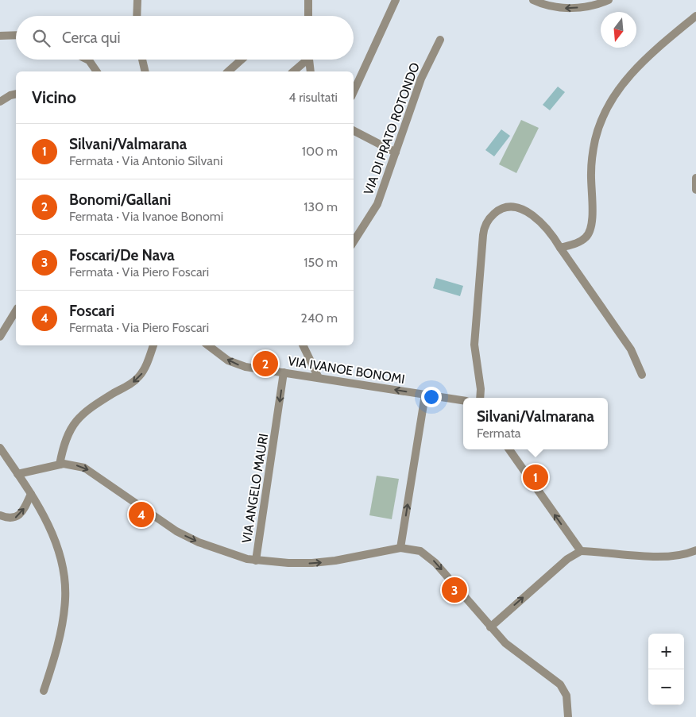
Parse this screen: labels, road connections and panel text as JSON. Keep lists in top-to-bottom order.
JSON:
{
  "streets": {
    "street": ["VIA DI PRATO ROTONDO", "VIA IVANOE BONOMI", "VIA ANGELO MAURI"]
  },
  "crossings": [
    ["VIA IVANOE BONOMI", "VIA ANGELO MAURI"]
  ],
  "one_way": ["VIA IVANOE BONOMI", "VIA ANGELO MAURI"],
  "north": "bottom",
  "page": {
    "search": "Cerca qui",
    "heading": ["Vicino", "4 risultati"],
    "list": [
      {
        "mark": "1",
        "name": "Silvani/Valmarana",
        "note": "Fermata · Via Antonio Silvani",
        "value": "100 m"
      },
      {
        "mark": "2",
        "name": "Bonomi/Gallani",
        "note": "Fermata · Via Ivanoe Bonomi",
        "value": "130 m"
      },
      {
        "mark": "3",
        "name": "Foscari/De Nava",
        "note": "Fermata · Via Piero Foscari",
        "value": "150 m"
      },
      {
        "mark": "4",
        "name": "Foscari",
        "note": "Fermata · Via Piero Foscari",
        "value": "240 m"
      }
    ],
    "pins": [
      "2",
      "1",
      "4",
      "3"
    ],
    "popup": ["Silvani/Valmarana", "Fermata"],
    "map_buttons": ["+", "−"]
  }
}
